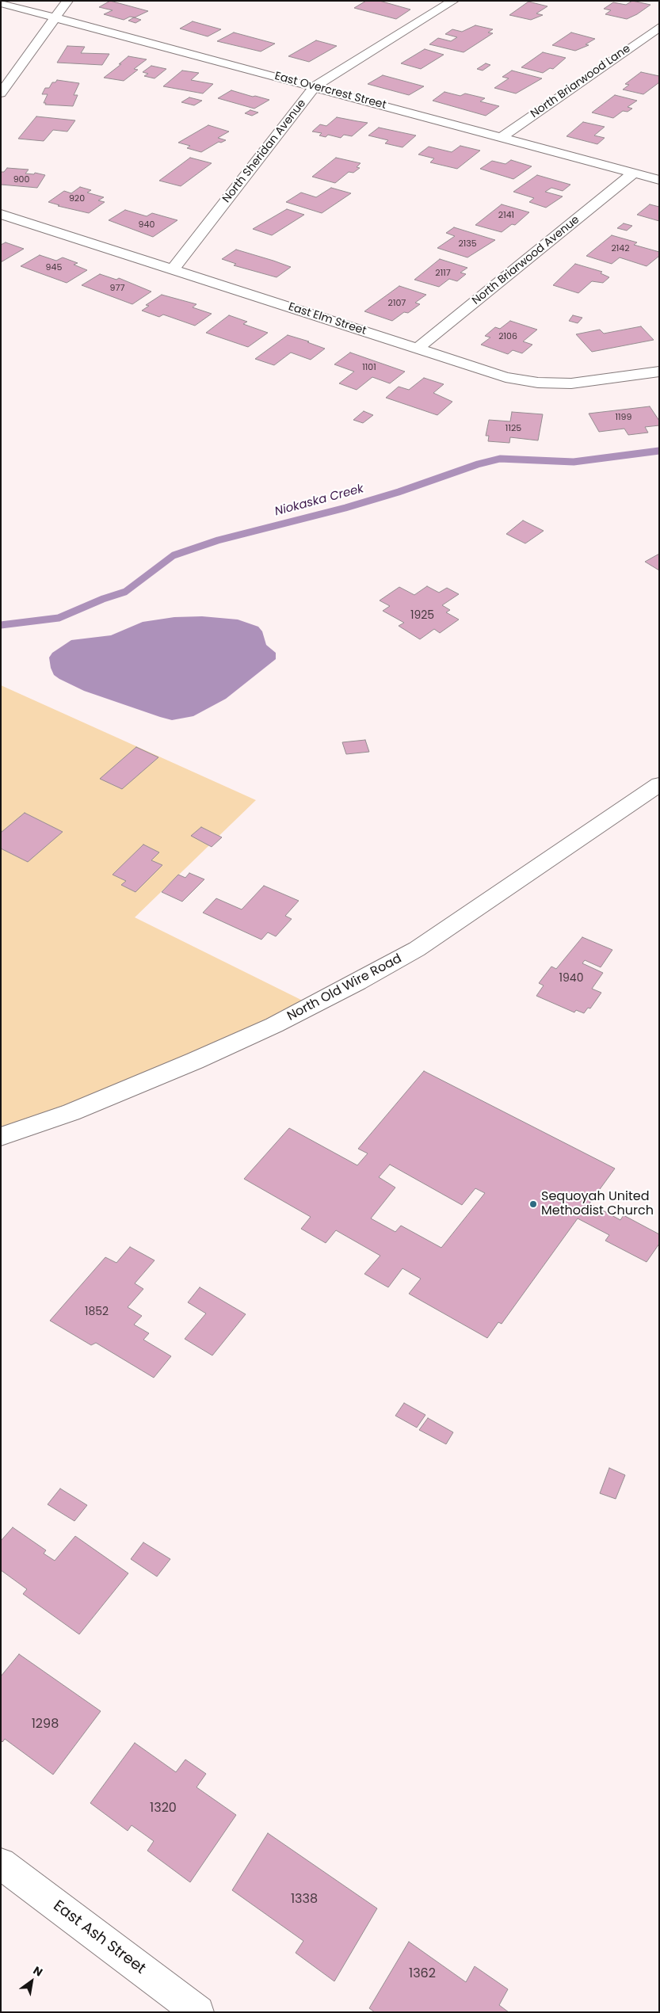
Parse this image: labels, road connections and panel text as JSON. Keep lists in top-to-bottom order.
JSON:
{
  "streets": {
    "street": [
      "North Briarwood Lane",
      "East Overcrest Street",
      "North Sheridan Avenue",
      "North Briarwood Avenue",
      "East Elm Street",
      "North Old Wire Road",
      "East Ash Street"
    ]
  },
  "crossings": [
    ["North Briarwood Lane", "East Overcrest Street"],
    ["East Overcrest Street", "North Sheridan Avenue"],
    ["East Overcrest Street", "North Briarwood Avenue"],
    ["North Sheridan Avenue", "East Elm Street"],
    ["North Briarwood Avenue", "East Elm Street"]
  ],
  "water": ["Niokaska Creek"],
  "places": ["Sequoyah United Methodist Church"],
  "house_numbers": [
    "900",
    "920",
    "2141",
    "940",
    "2135",
    "2142",
    "945",
    "2117",
    "977",
    "2107",
    "2106",
    "1101",
    "1199",
    "1125",
    "1925",
    "1940",
    "1852",
    "1298",
    "1320",
    "1338",
    "1362"
  ],
  "north": "top right"
}
